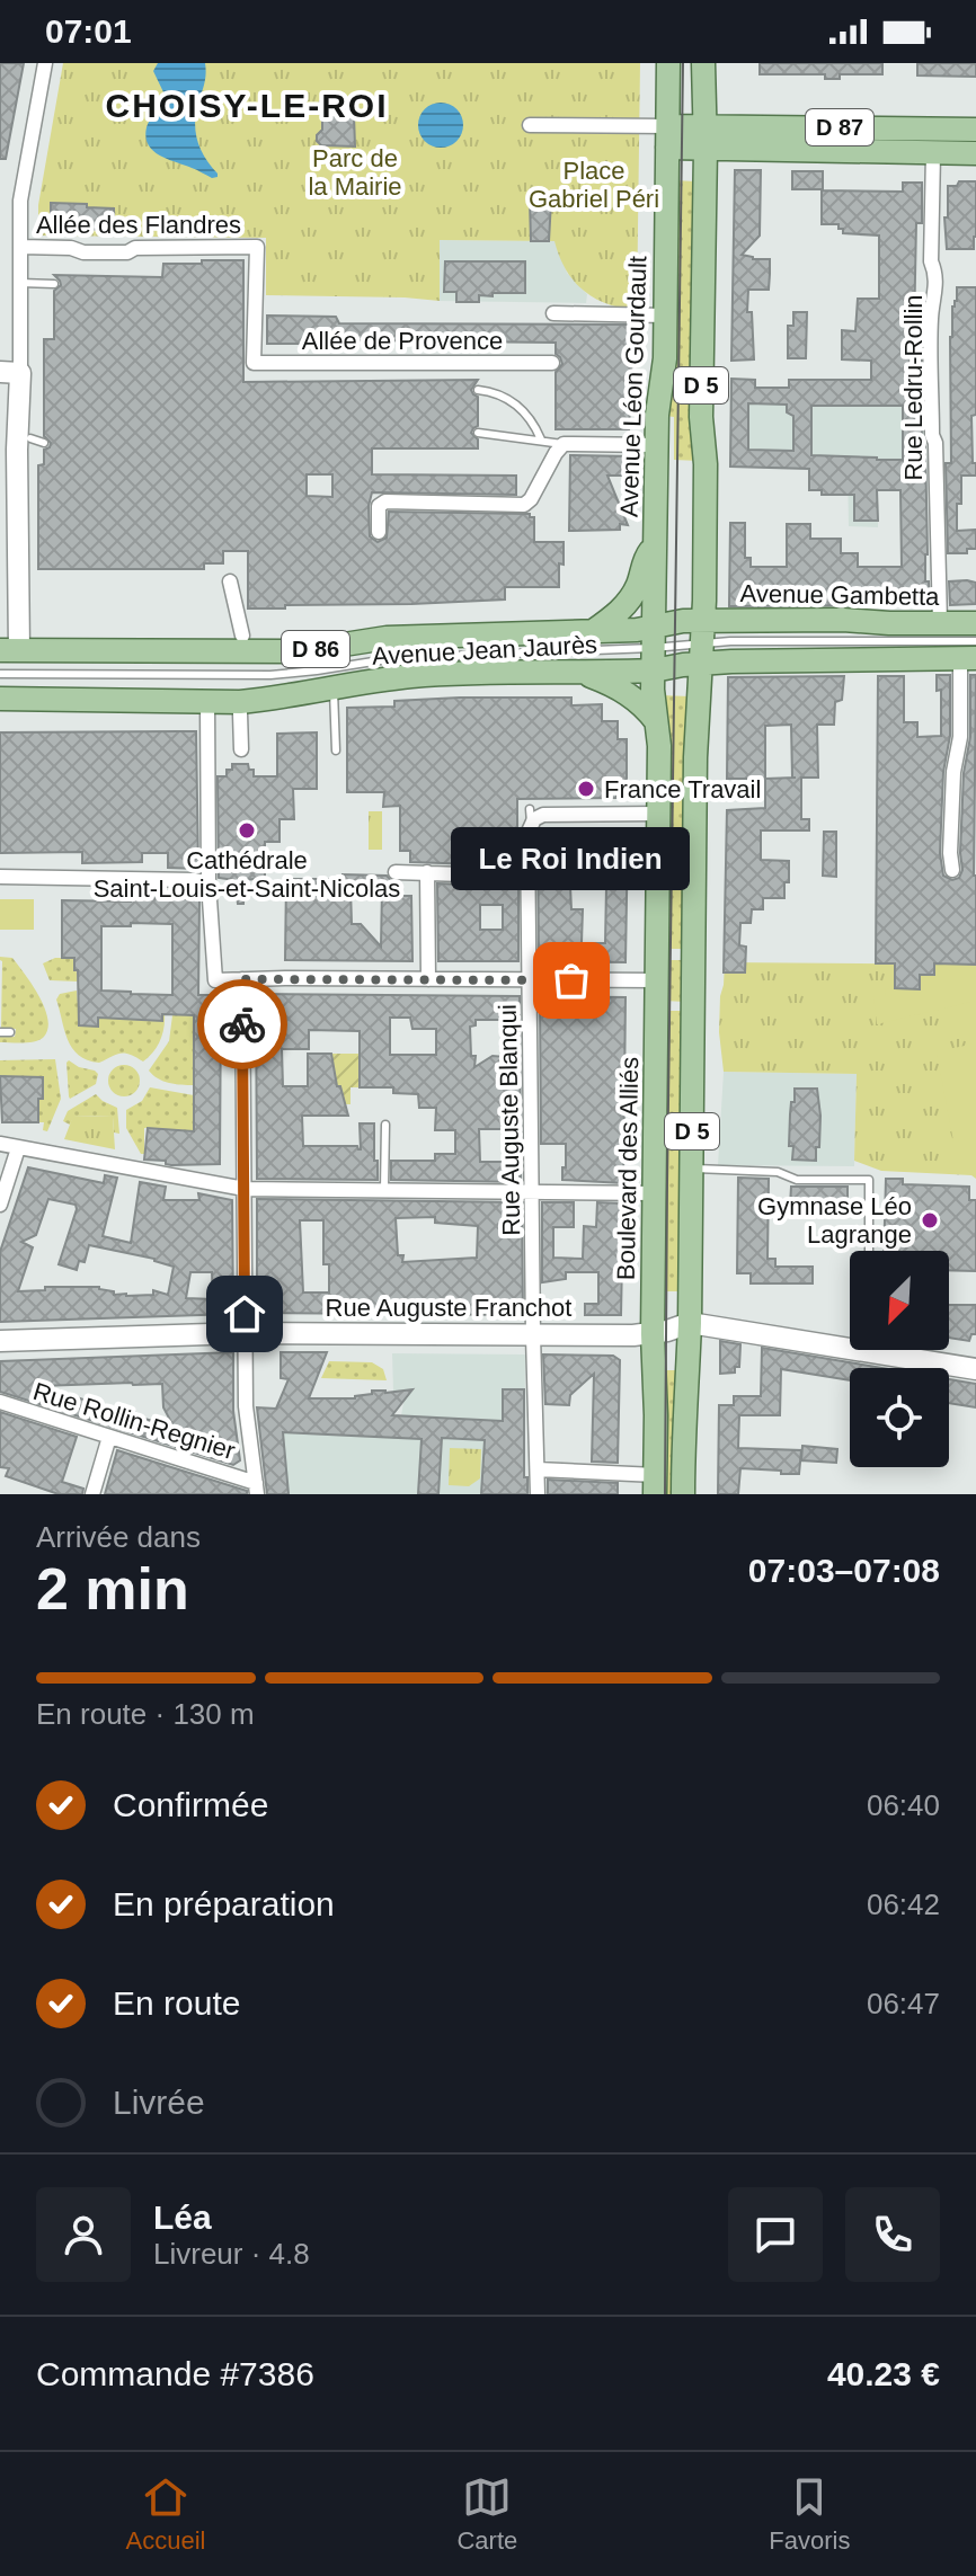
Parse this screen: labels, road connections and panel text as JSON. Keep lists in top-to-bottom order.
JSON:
{
  "streets": {
    "main road": [
      "D 87",
      "D 5",
      "Avenue Léon Gourdault",
      "Avenue Gambetta",
      "D 86",
      "Avenue Jean Jaurès",
      "Boulevard des Alliés"
    ],
    "street": [
      "Allée des Flandres",
      "Allée de Provence",
      "Rue Ledru-Rollin",
      "Rue Auguste Blanqui",
      "Rue Auguste Franchot",
      "Rue Rollin-Regnier"
    ]
  },
  "crossings": [
    ["D 87", "D 5"],
    ["D 87", "Avenue Léon Gourdault"],
    ["D 87", "Rue Ledru-Rollin"],
    ["Allée des Flandres", "Allée de Provence"],
    ["D 5", "Avenue Léon Gourdault"],
    ["D 5", "Avenue Gambetta"],
    ["D 5", "D 86"],
    ["D 5", "Avenue Jean Jaurès"],
    ["D 5", "Rue Auguste Franchot"],
    ["Avenue Léon Gourdault", "Avenue Jean Jaurès"],
    ["Avenue Léon Gourdault", "Boulevard des Alliés"],
    ["Rue Ledru-Rollin", "Avenue Gambetta"],
    ["Avenue Gambetta", "D 86"],
    ["Avenue Gambetta", "Avenue Jean Jaurès"],
    ["D 86", "Avenue Jean Jaurès"],
    ["Avenue Jean Jaurès", "Boulevard des Alliés"],
    ["Rue Auguste Blanqui", "Boulevard des Alliés"],
    ["Rue Auguste Blanqui", "Rue Auguste Franchot"],
    ["Boulevard des Alliés", "Rue Auguste Franchot"]
  ],
  "districts": ["CHOISY-LE-ROI"],
  "parks": ["Parc de la Mairie", "Place Gabriel Péri"],
  "places": [
    "France Travail",
    "Cathédrale Saint-Louis-et-Saint-Nicolas",
    "Le Roi Indien",
    "Gymnase Léo Lagrange"
  ],
  "north": "bottom left",
  "page": {
    "status": "07:01",
    "bubble": "Le Roi Indien",
    "heading": ["2 min", "Arrivée dans", "07:03–07:08"],
    "panel": [
      "Léa",
      "Livreur · 4.8",
      "Commande #7386",
      "40.23 €"
    ],
    "bar": "En route · 130 m",
    "list": [
      ["Confirmée", "06:40"],
      ["En préparation", "06:42"],
      ["En route", "06:47"],
      "Livrée"
    ],
    "tabs": ["Accueil", "Carte", "Favoris"]
  }
}
